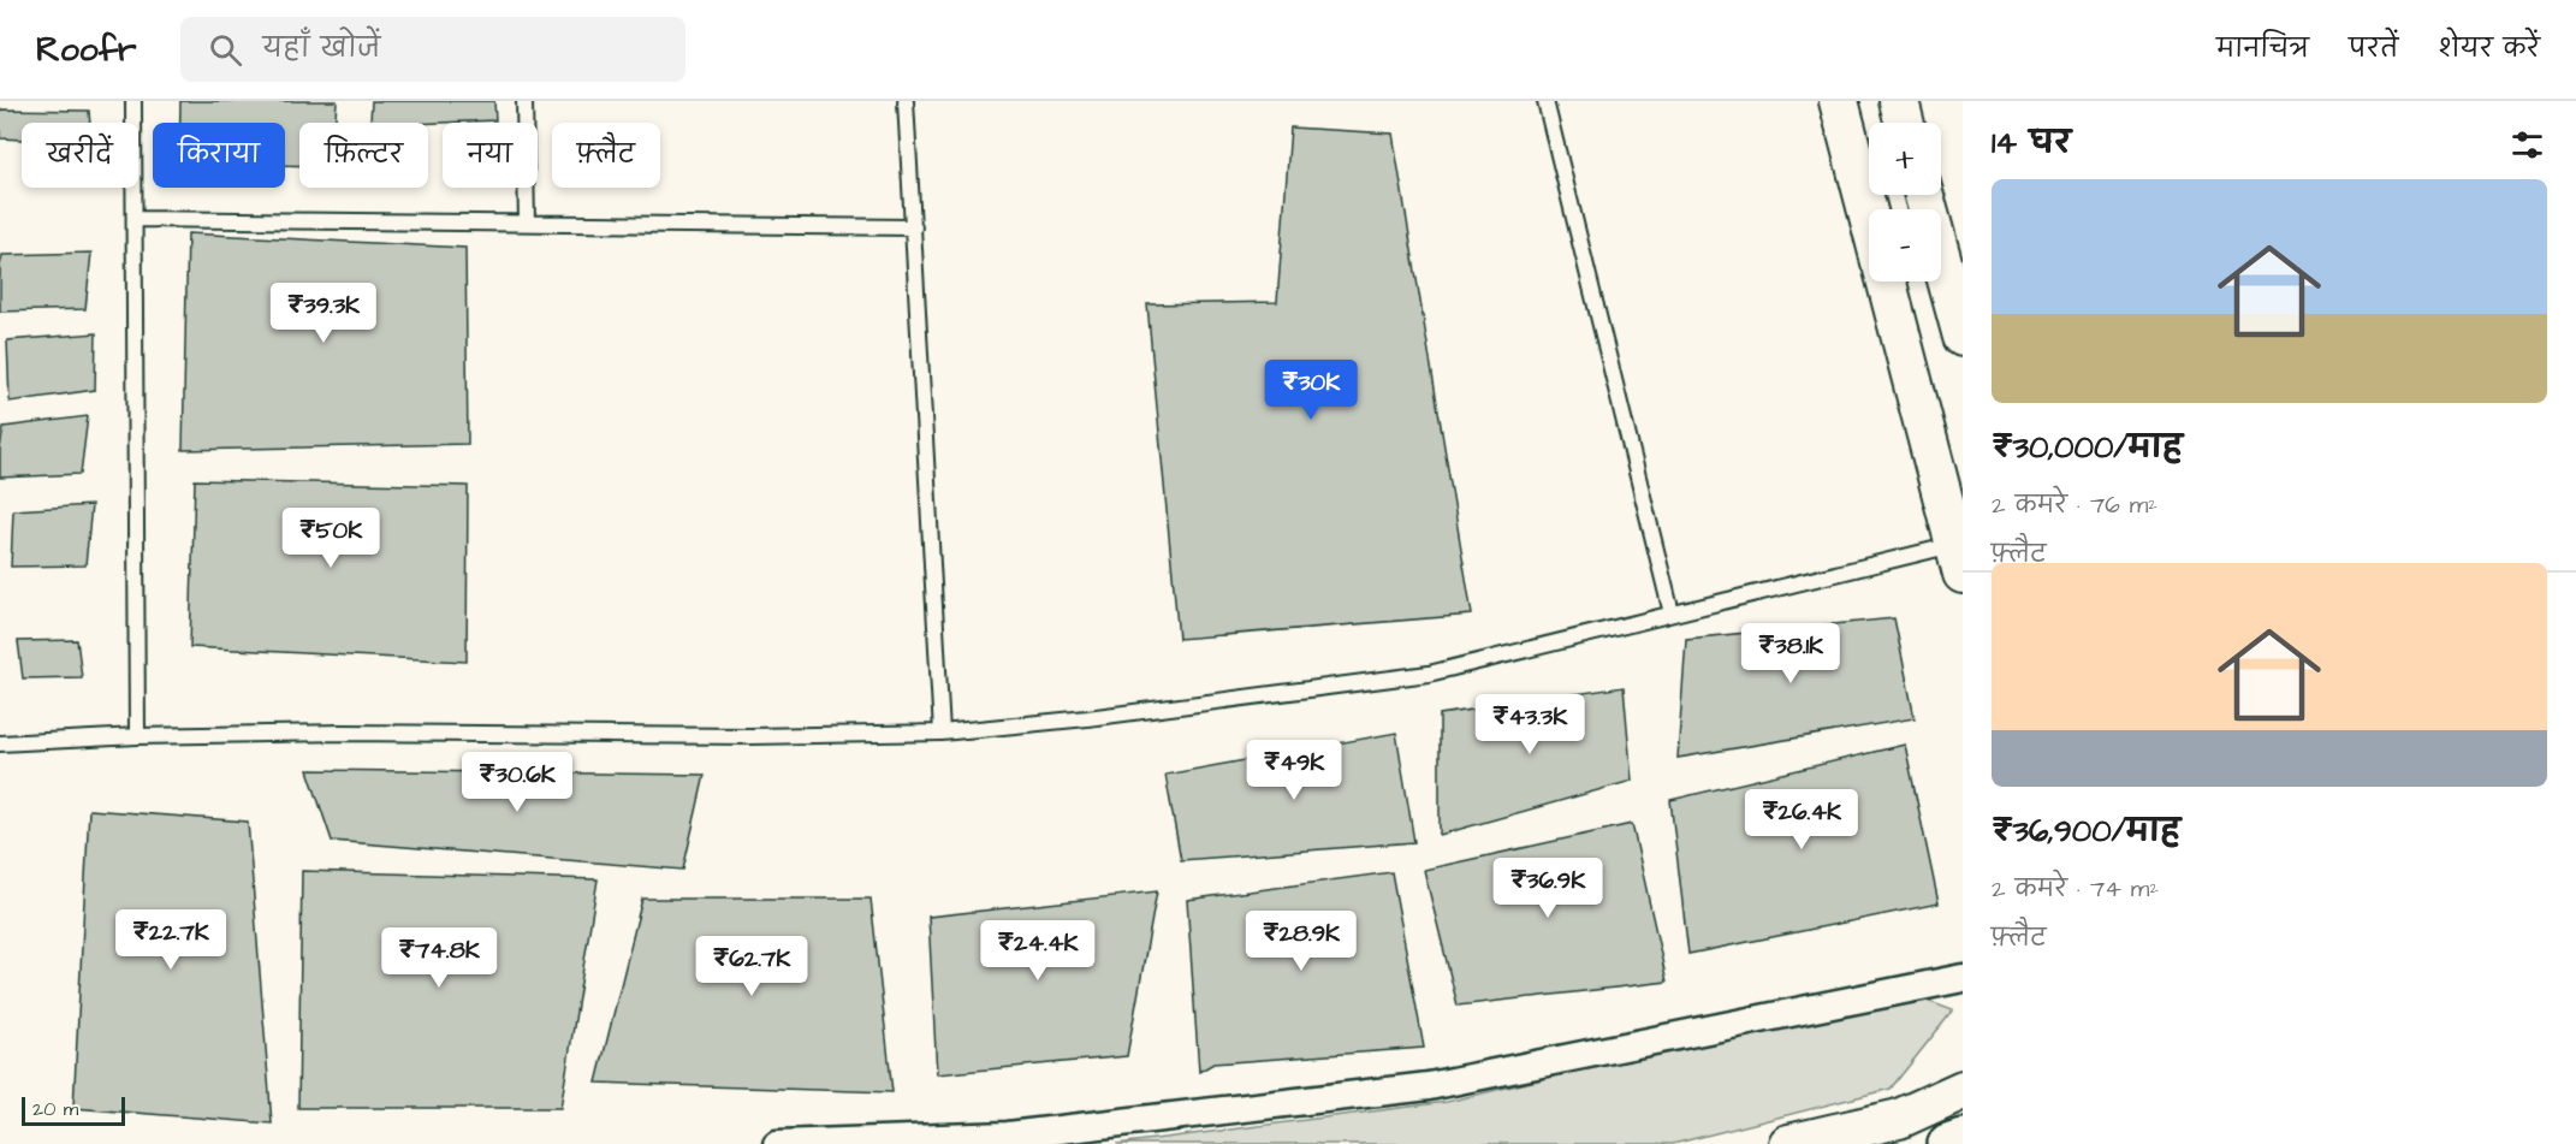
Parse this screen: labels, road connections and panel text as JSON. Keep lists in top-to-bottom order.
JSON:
{
  "scale_bar": "20 m",
  "page": {
    "header": "Roofr",
    "search": "यहाँ खोजें",
    "nav": ["मानचित्र", "परतें", "शेयर करें"],
    "heading": "14 घर",
    "map_buttons": ["+", "−"],
    "chip": [
      "खरीदें",
      "किराया",
      "फ़िल्टर",
      "नया",
      "फ़्लैट"
    ],
    "list": [
      {
        "name": "₹30,000/माह",
        "note": "2 कमरे · 76 m² · फ़्लैट"
      },
      {
        "name": "₹36,900/माह",
        "note": "2 कमरे · 74 m² · फ़्लैट"
      }
    ],
    "price": [
      "₹39.3K",
      "₹30K",
      "₹50K",
      "₹38.1K",
      "₹43.3K",
      "₹49K",
      "₹30.6K",
      "₹26.4K",
      "₹36.9K",
      "₹22.7K",
      "₹28.9K",
      "₹24.4K",
      "₹74.8K",
      "₹62.7K"
    ],
    "scale": "20 m"
  }
}
